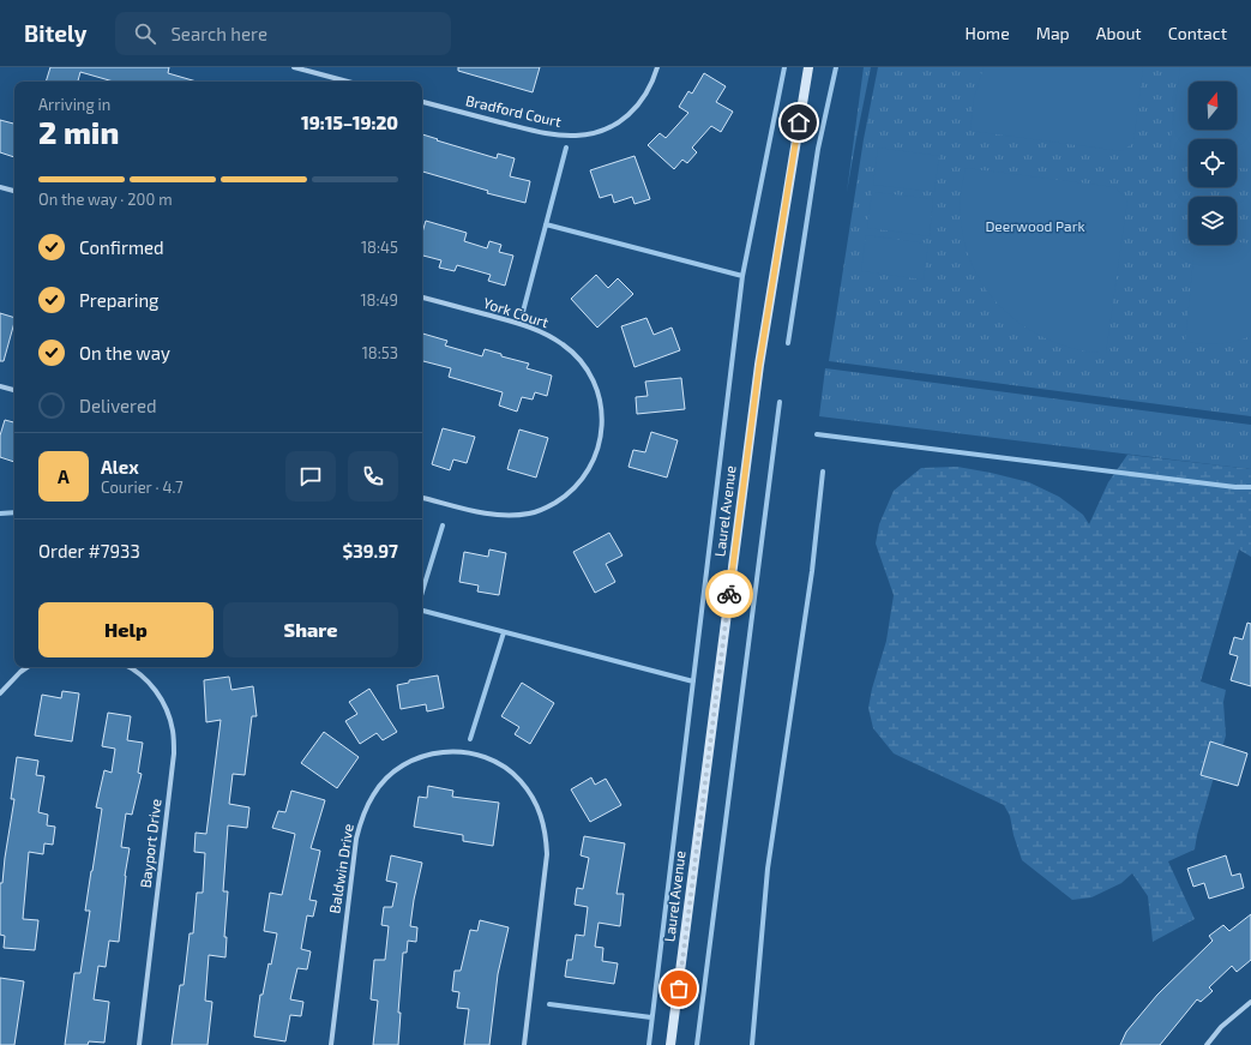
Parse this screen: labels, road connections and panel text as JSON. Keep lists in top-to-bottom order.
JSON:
{
  "streets": {
    "main road": ["Laurel Avenue"],
    "street": [
      "Bradford Court",
      "York Court",
      "Bayport Drive",
      "Baldwin Drive"
    ]
  },
  "parks": ["Deerwood Park"],
  "north": "top",
  "page": {
    "header": "Bitely",
    "search": "Search here",
    "nav": [
      "Home",
      "Map",
      "About",
      "Contact"
    ],
    "heading": ["2 min", "Arriving in", "19:15–19:20"],
    "panel": [
      "Alex",
      "Courier · 4.7",
      "Order #7933",
      "$39.97"
    ],
    "bar": "On the way · 200 m",
    "list": [
      ["Confirmed", "18:45"],
      ["Preparing", "18:49"],
      ["On the way", "18:53"],
      "Delivered"
    ],
    "round": "A",
    "buttons": ["Help", "Share"]
  }
}
